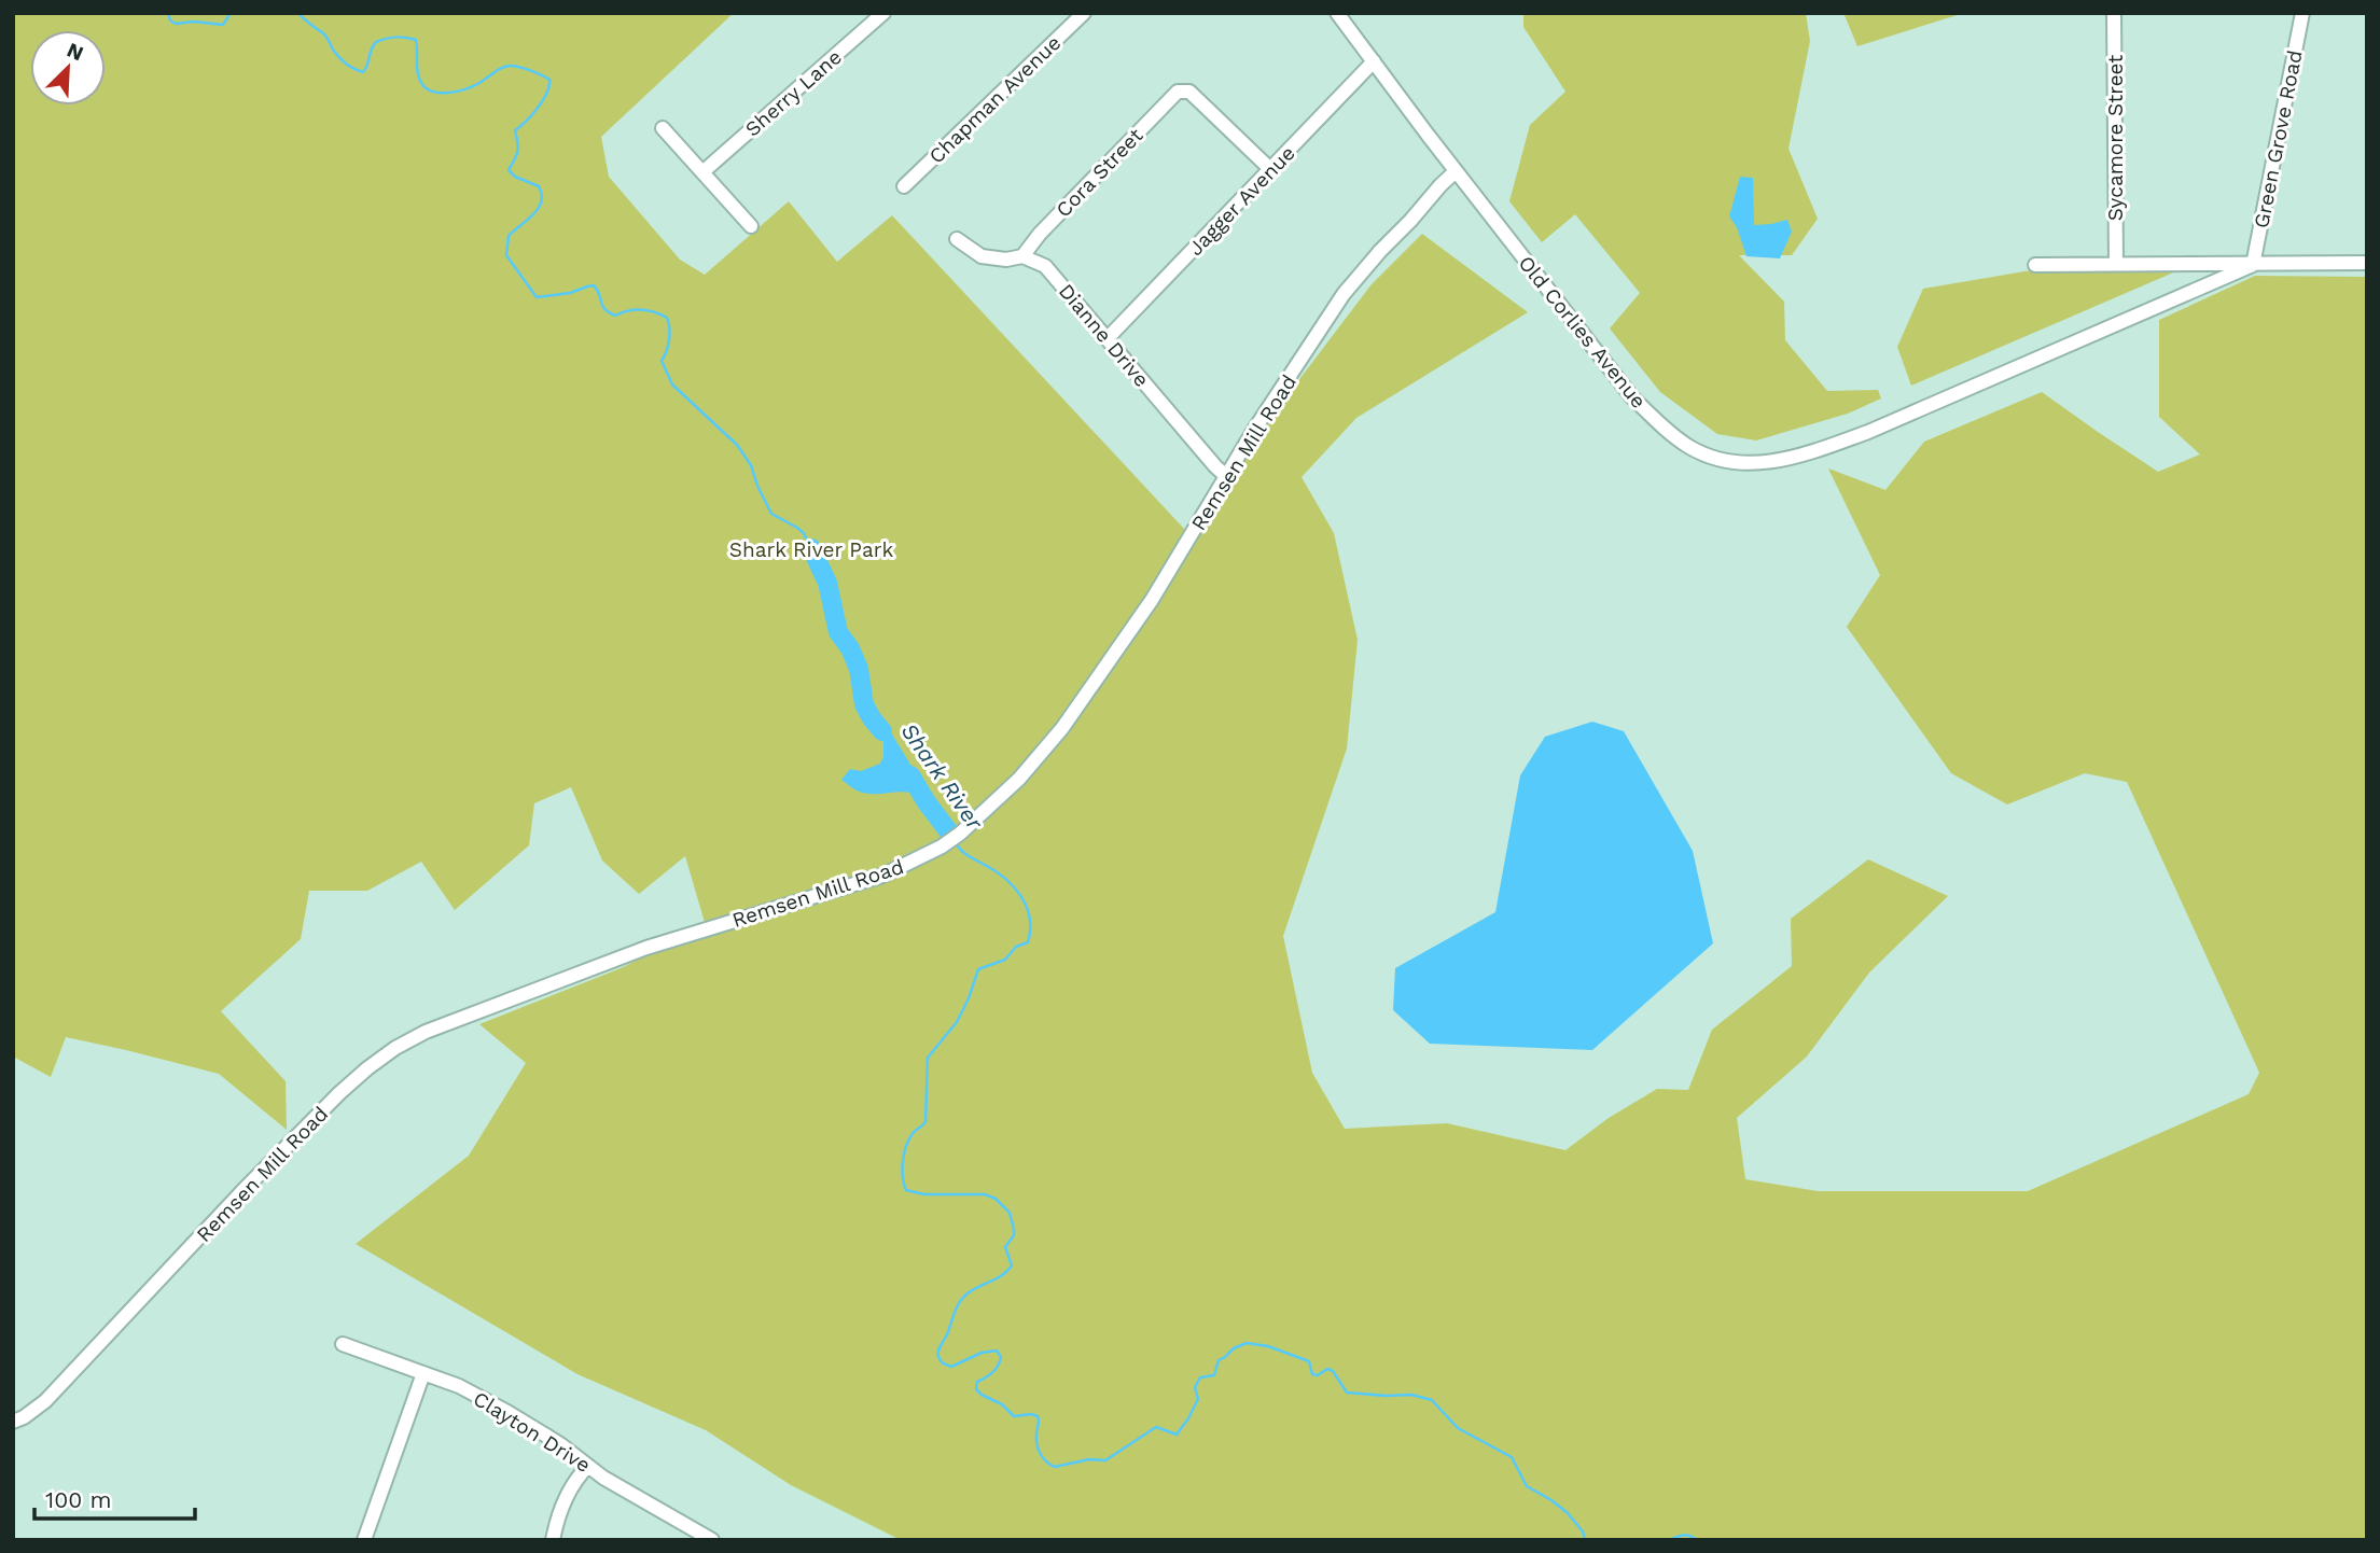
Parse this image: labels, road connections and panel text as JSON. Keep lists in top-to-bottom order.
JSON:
{
  "streets": {
    "street": [
      "Sherry Lane",
      "Chapman Avenue",
      "Sycamore Street",
      "Green Grove Road",
      "Cora Street",
      "Jagger Avenue",
      "Old Corlies Avenue",
      "Dianne Drive",
      "Remsen Mill Road",
      "Clayton Drive"
    ]
  },
  "crossings": [
    ["Sycamore Street", "Old Corlies Avenue"],
    ["Green Grove Road", "Old Corlies Avenue"],
    ["Cora Street", "Jagger Avenue"],
    ["Cora Street", "Dianne Drive"],
    ["Jagger Avenue", "Old Corlies Avenue"],
    ["Jagger Avenue", "Dianne Drive"],
    ["Old Corlies Avenue", "Remsen Mill Road"],
    ["Dianne Drive", "Remsen Mill Road"]
  ],
  "water": ["Shark River"],
  "parks": ["Shark River Park"],
  "scale_bar": "100 m",
  "north": "top right"
}
